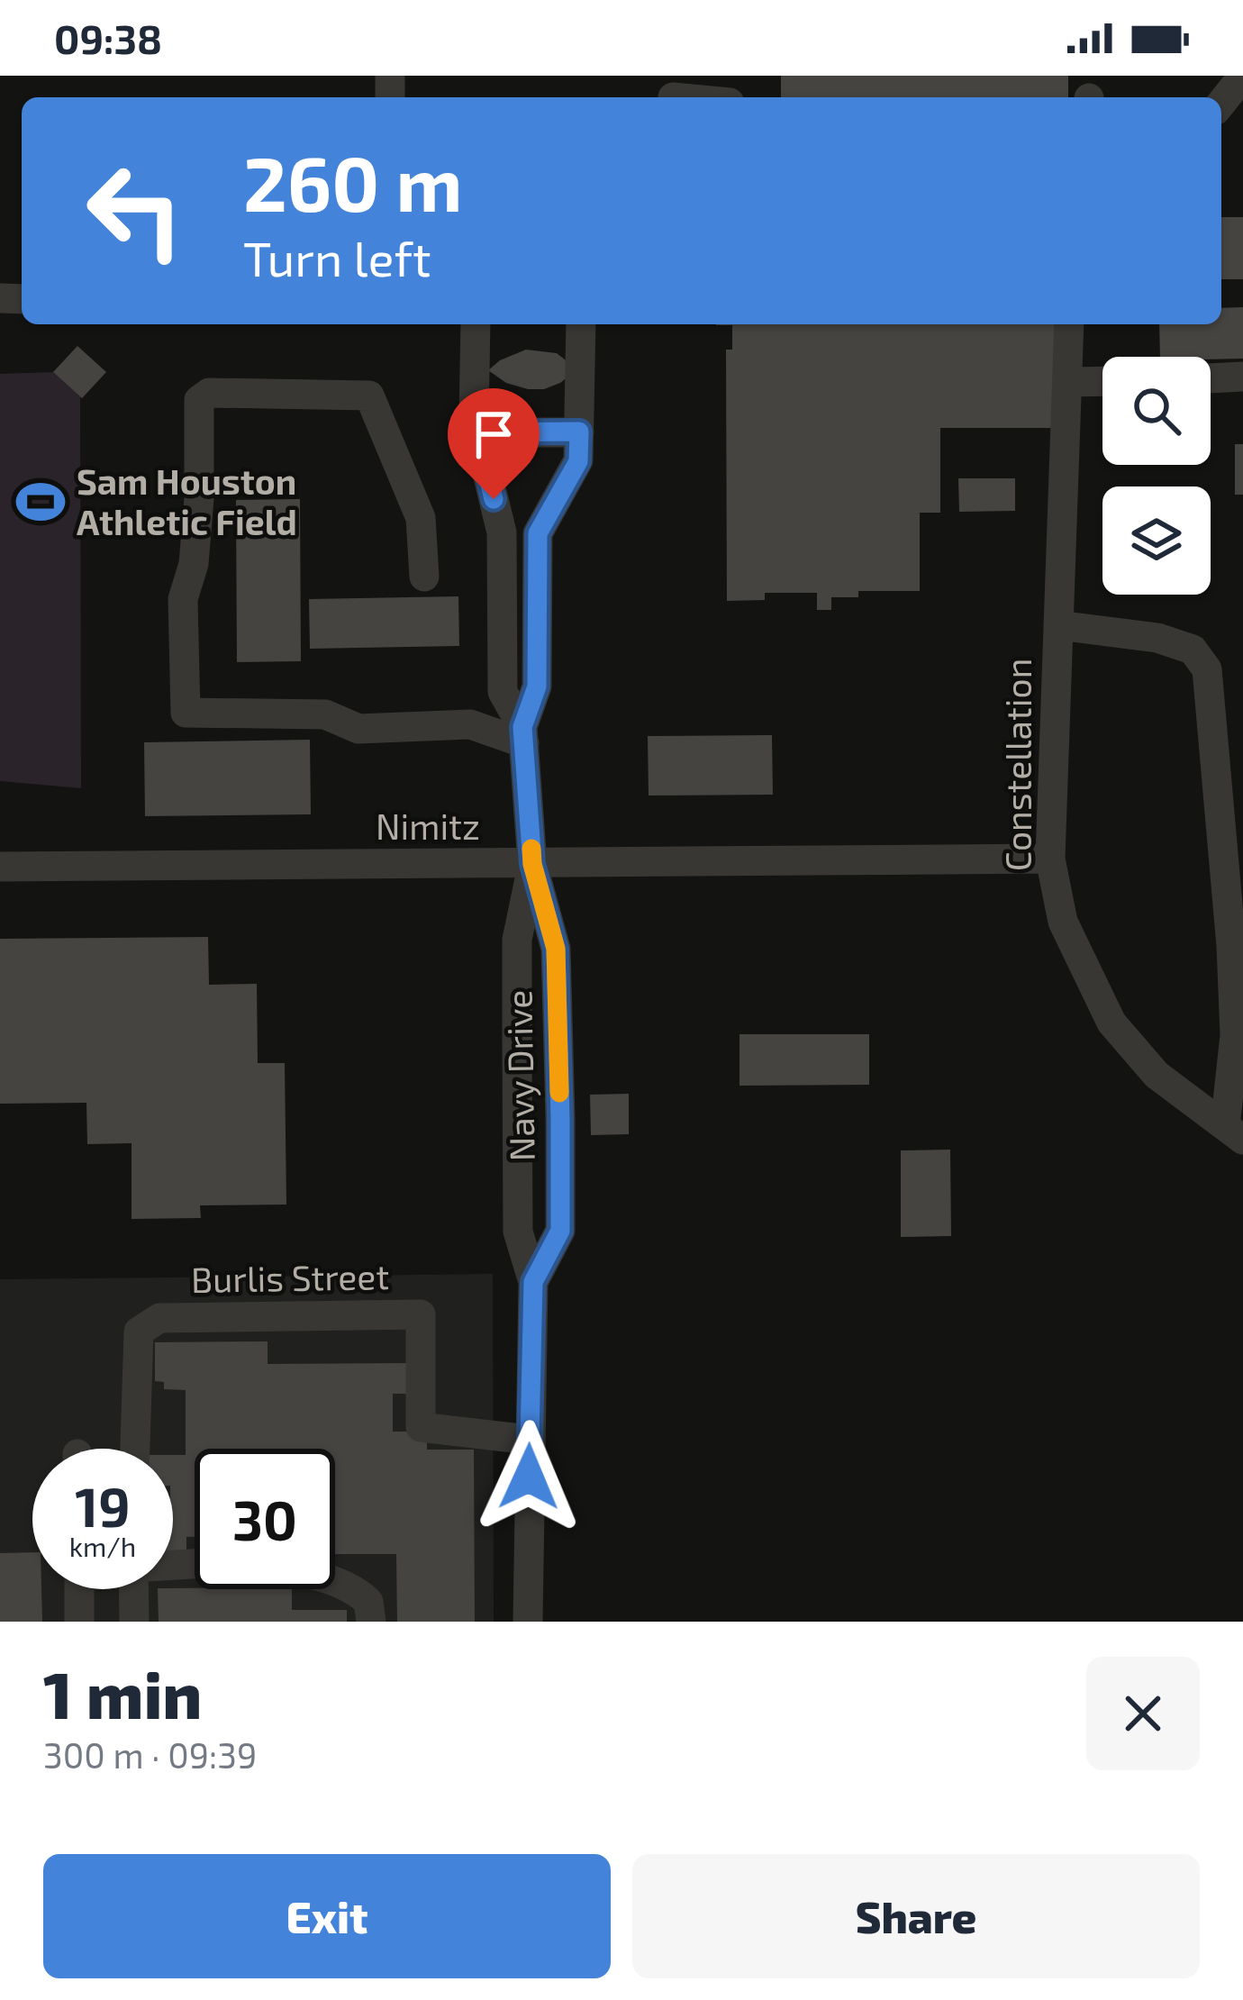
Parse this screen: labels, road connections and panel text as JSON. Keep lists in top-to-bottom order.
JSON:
{
  "streets": {
    "street": [
      "Constellation",
      "Nimitz",
      "Navy Drive",
      "Burlis Street"
    ]
  },
  "crossings": [
    ["Constellation", "Nimitz"],
    ["Nimitz", "Navy Drive"],
    ["Navy Drive", "Burlis Street"]
  ],
  "places": {
    "sports": ["Sam Houston Athletic Field"]
  },
  "page": {
    "status": "09:38",
    "turn": ["260 m", "Turn left"],
    "speed": "19 km/h",
    "limit": "30",
    "heading": ["1 min", "300 m · 09:39"],
    "buttons": ["Exit", "Share"]
  }
}
